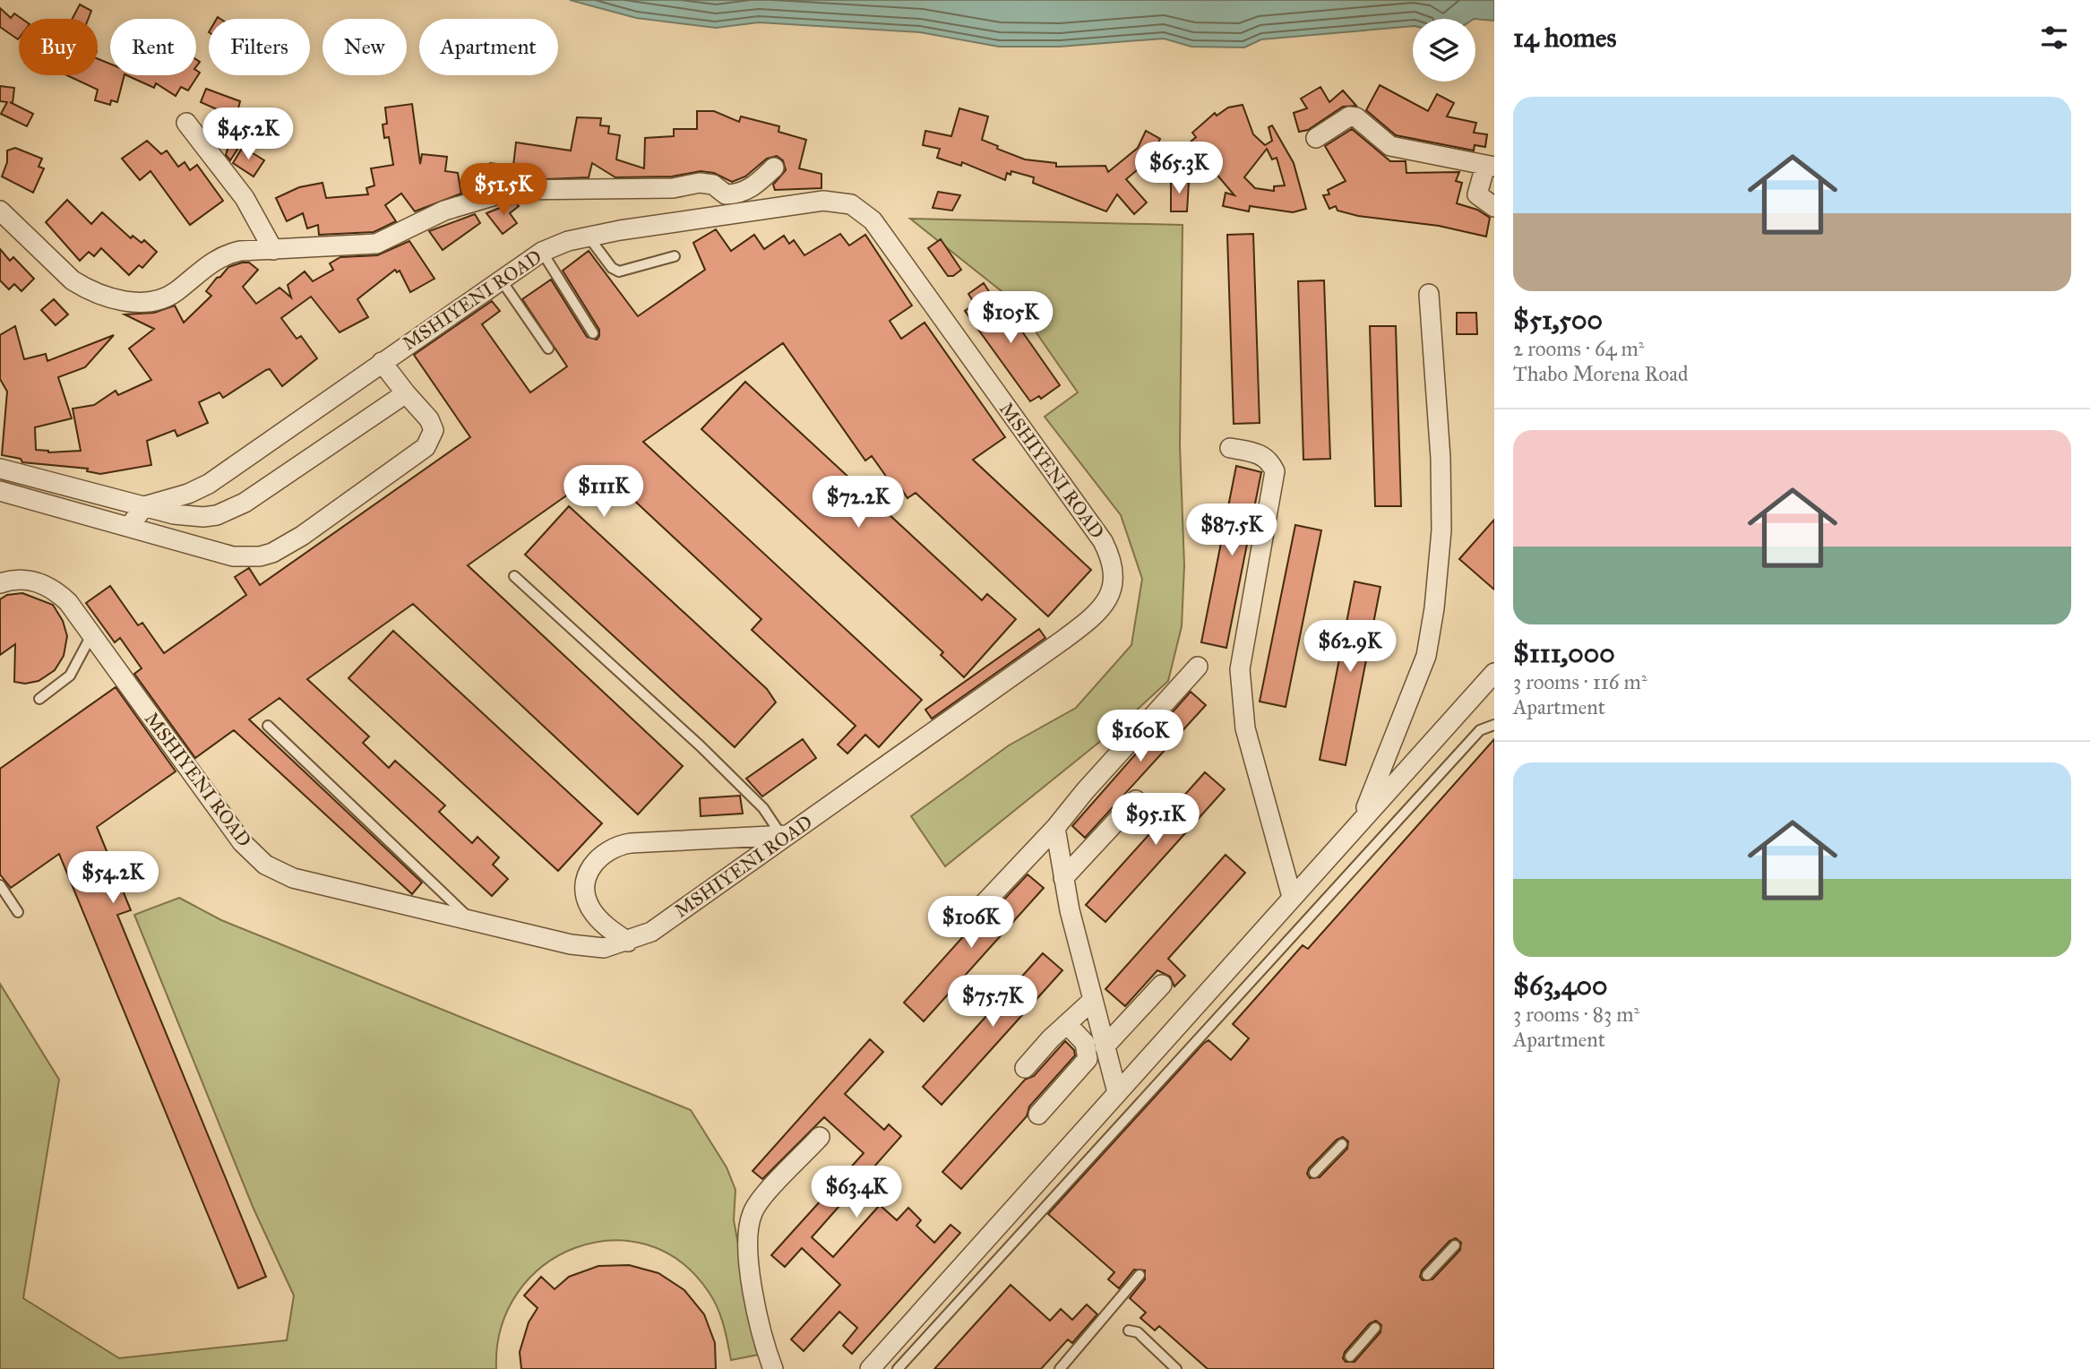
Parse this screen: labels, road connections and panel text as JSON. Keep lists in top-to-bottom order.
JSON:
{
  "streets": {
    "street": ["MSHIYENI ROAD"]
  },
  "page": {
    "heading": "14 homes",
    "chip": [
      "Buy",
      "Rent",
      "Filters",
      "New",
      "Apartment"
    ],
    "list": [
      {
        "name": "$51,500",
        "note": "2 rooms · 64 m² · Thabo Morena Road"
      },
      {
        "name": "$111,000",
        "note": "3 rooms · 116 m² · Apartment"
      },
      {
        "name": "$63,400",
        "note": "3 rooms · 83 m² · Apartment"
      }
    ],
    "price": [
      "$45.2K",
      "$65.3K",
      "$51.5K",
      "$105K",
      "$111K",
      "$72.2K",
      "$87.5K",
      "$62.9K",
      "$160K",
      "$95.1K",
      "$54.2K",
      "$106K",
      "$75.7K",
      "$63.4K"
    ]
  }
}
